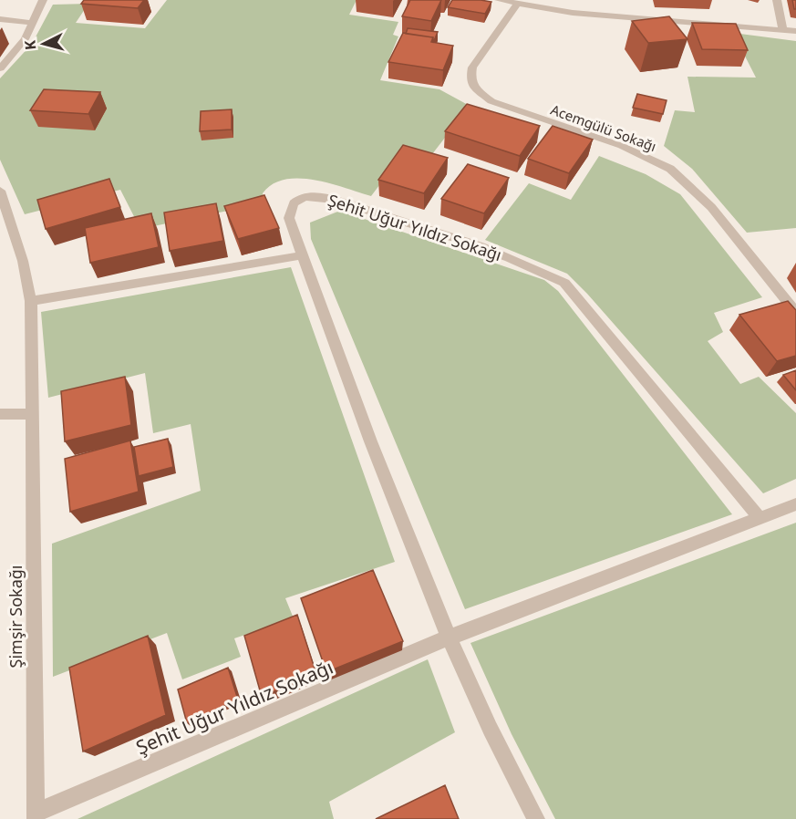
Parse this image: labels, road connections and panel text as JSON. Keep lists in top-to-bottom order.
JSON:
{
  "streets": {
    "street": ["Acemgülü Sokağı", "Şehit Uğur Yıldız Sokağı", "Şimşir Sokağı"]
  },
  "crossings": [
    ["Şehit Uğur Yıldız Sokağı", "Şimşir Sokağı"]
  ],
  "north": "left"
}
